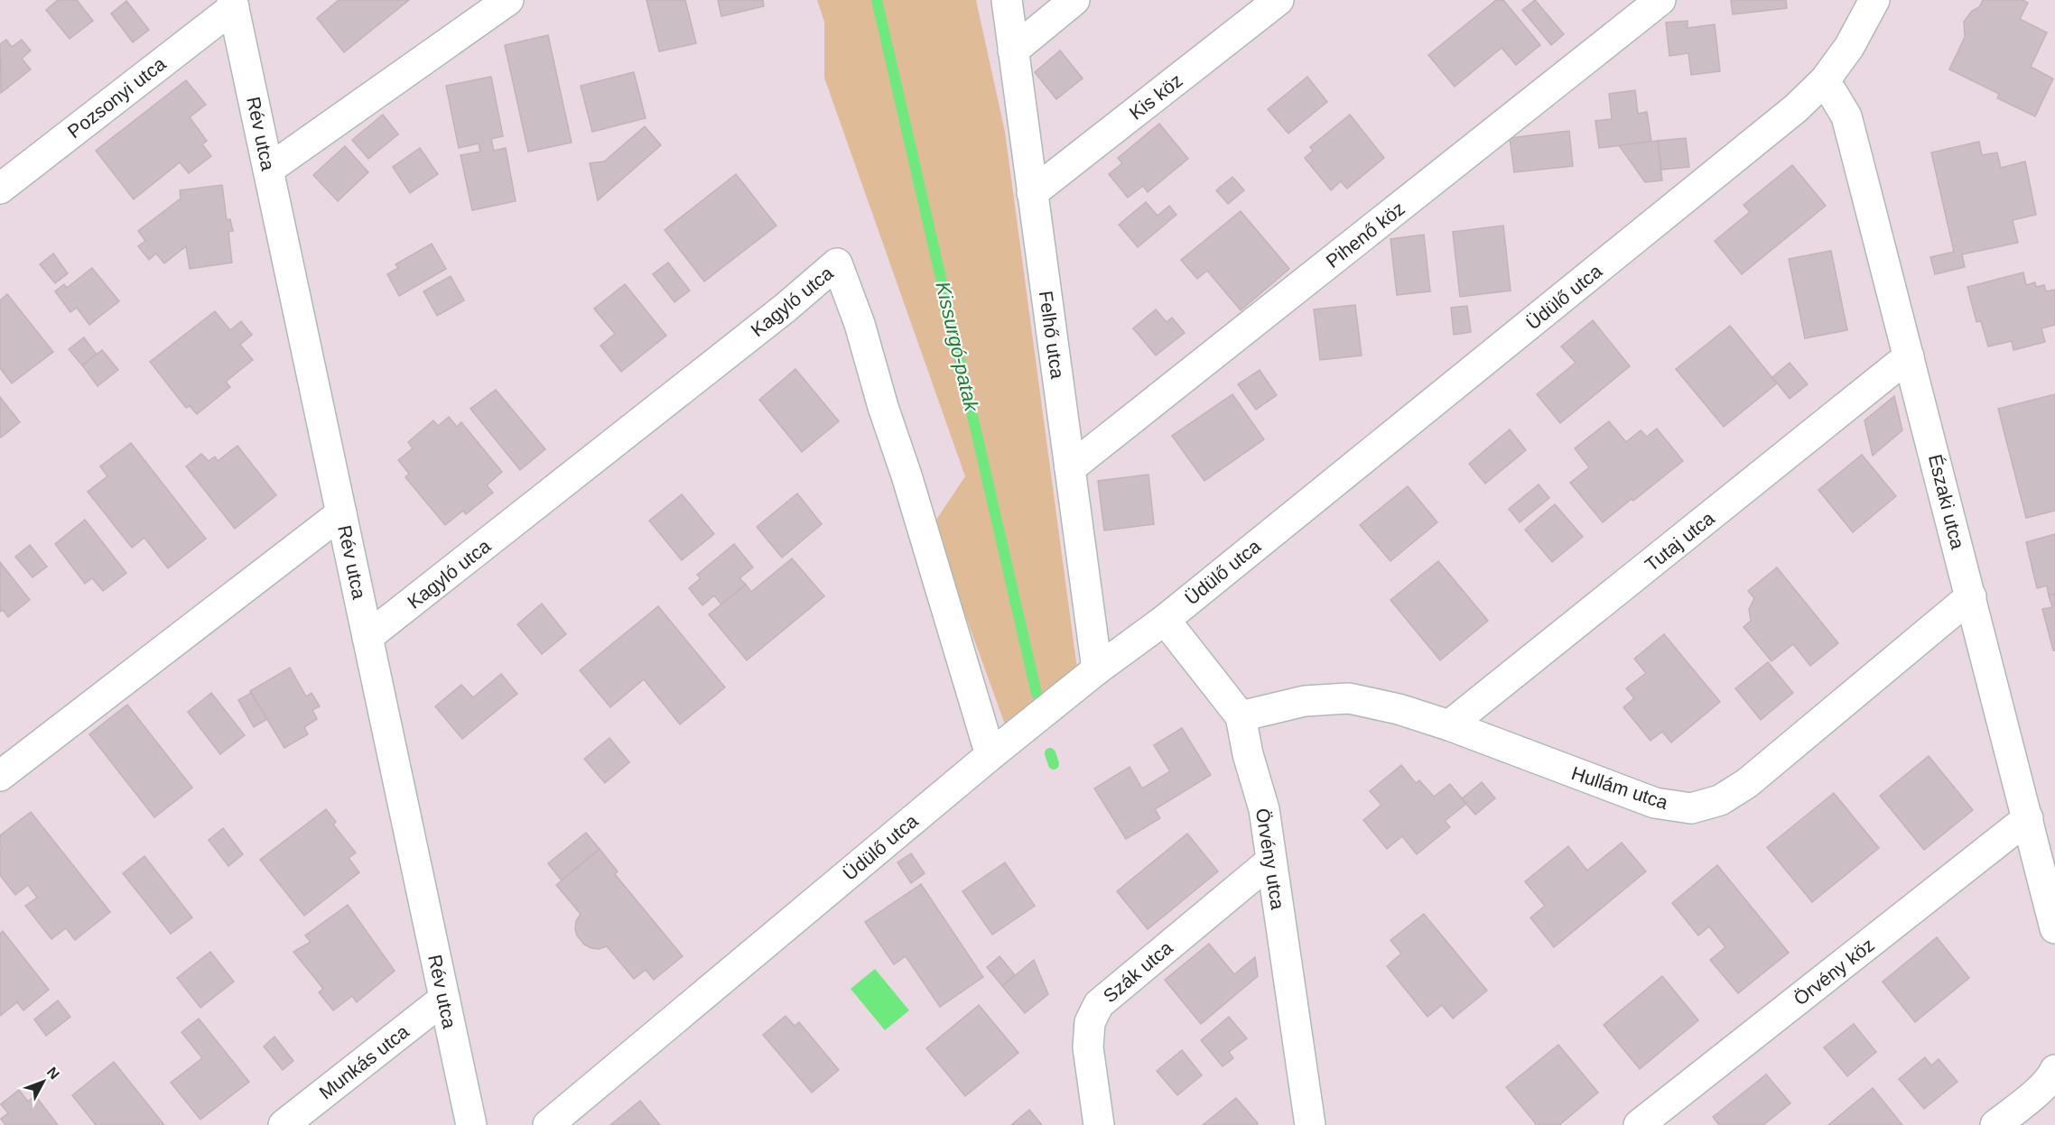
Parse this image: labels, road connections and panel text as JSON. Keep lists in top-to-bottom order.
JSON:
{
  "streets": {
    "street": [
      "Kis köz",
      "Pozsonyi utca",
      "Rév utca",
      "Pihenő köz",
      "Üdülő utca",
      "Kagyló utca",
      "Felhő utca",
      "Északi utca",
      "Tutaj utca",
      "Hullám utca",
      "Örvény utca",
      "Szák utca",
      "Örvény köz",
      "Munkás utca"
    ]
  },
  "crossings": [
    ["Kis köz", "Felhő utca"],
    ["Pozsonyi utca", "Rév utca"],
    ["Rév utca", "Kagyló utca"],
    ["Rév utca", "Munkás utca"],
    ["Pihenő köz", "Felhő utca"],
    ["Üdülő utca", "Kagyló utca"],
    ["Üdülő utca", "Felhő utca"],
    ["Üdülő utca", "Északi utca"],
    ["Üdülő utca", "Örvény utca"],
    ["Északi utca", "Tutaj utca"],
    ["Északi utca", "Hullám utca"],
    ["Északi utca", "Örvény köz"],
    ["Tutaj utca", "Hullám utca"],
    ["Hullám utca", "Örvény utca"],
    ["Örvény utca", "Szák utca"]
  ],
  "water": ["Kissurgó-patak"],
  "north": "top right"
}
